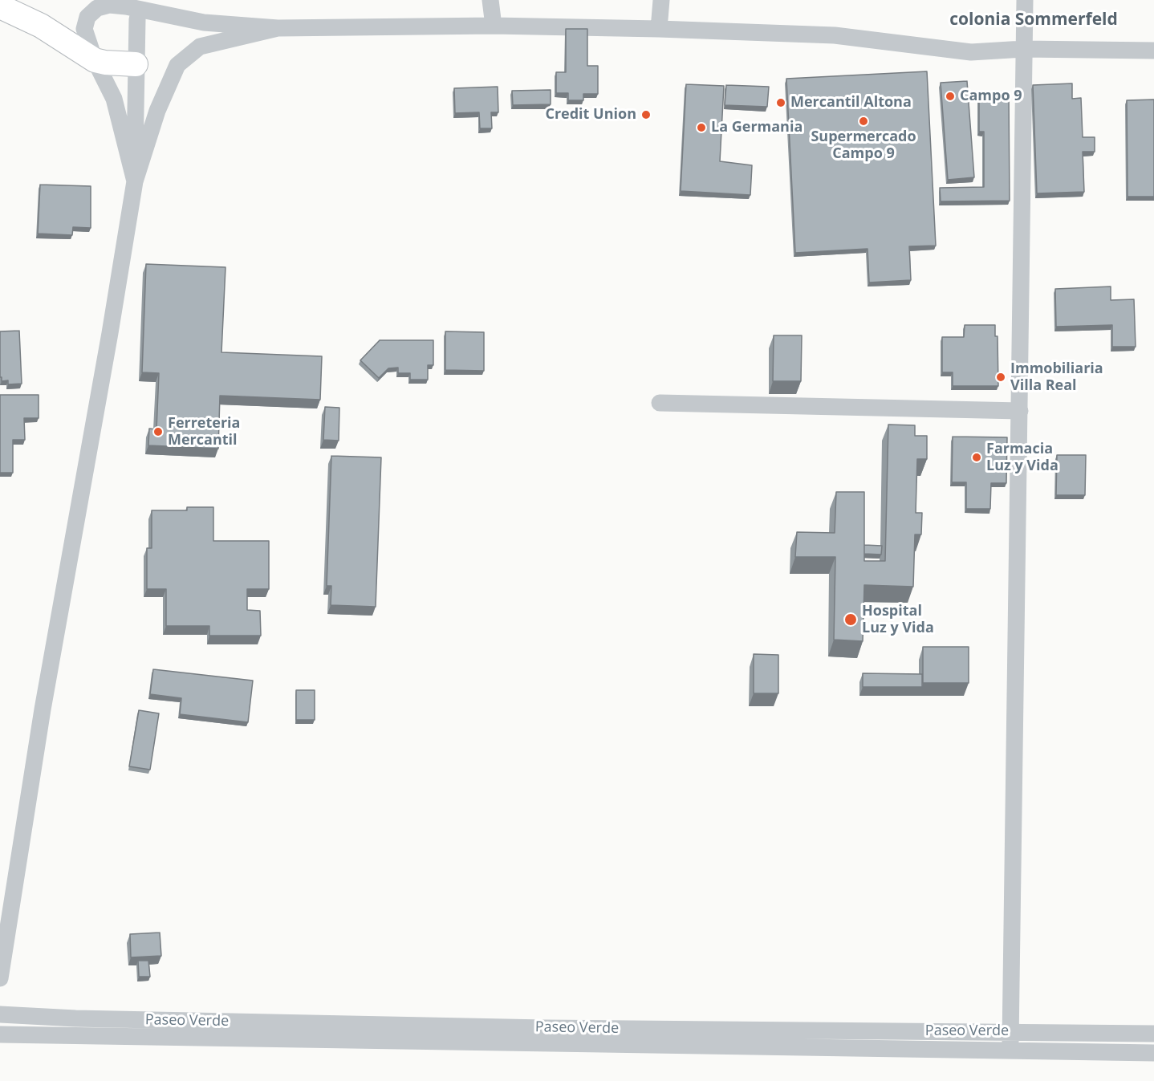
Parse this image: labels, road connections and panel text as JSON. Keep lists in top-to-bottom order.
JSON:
{
  "streets": {
    "street": ["Paseo Verde"]
  },
  "districts": ["colonia Sommerfeld"],
  "places": [
    "Campo 9",
    "Mercantil Altona",
    "Credit Union",
    "Supermercado Campo 9",
    "La Germania",
    "Immobiliaria Villa Real",
    "Ferreteria Mercantil",
    "Farmacia Luz y Vida",
    "Hospital Luz y Vida"
  ]
}
